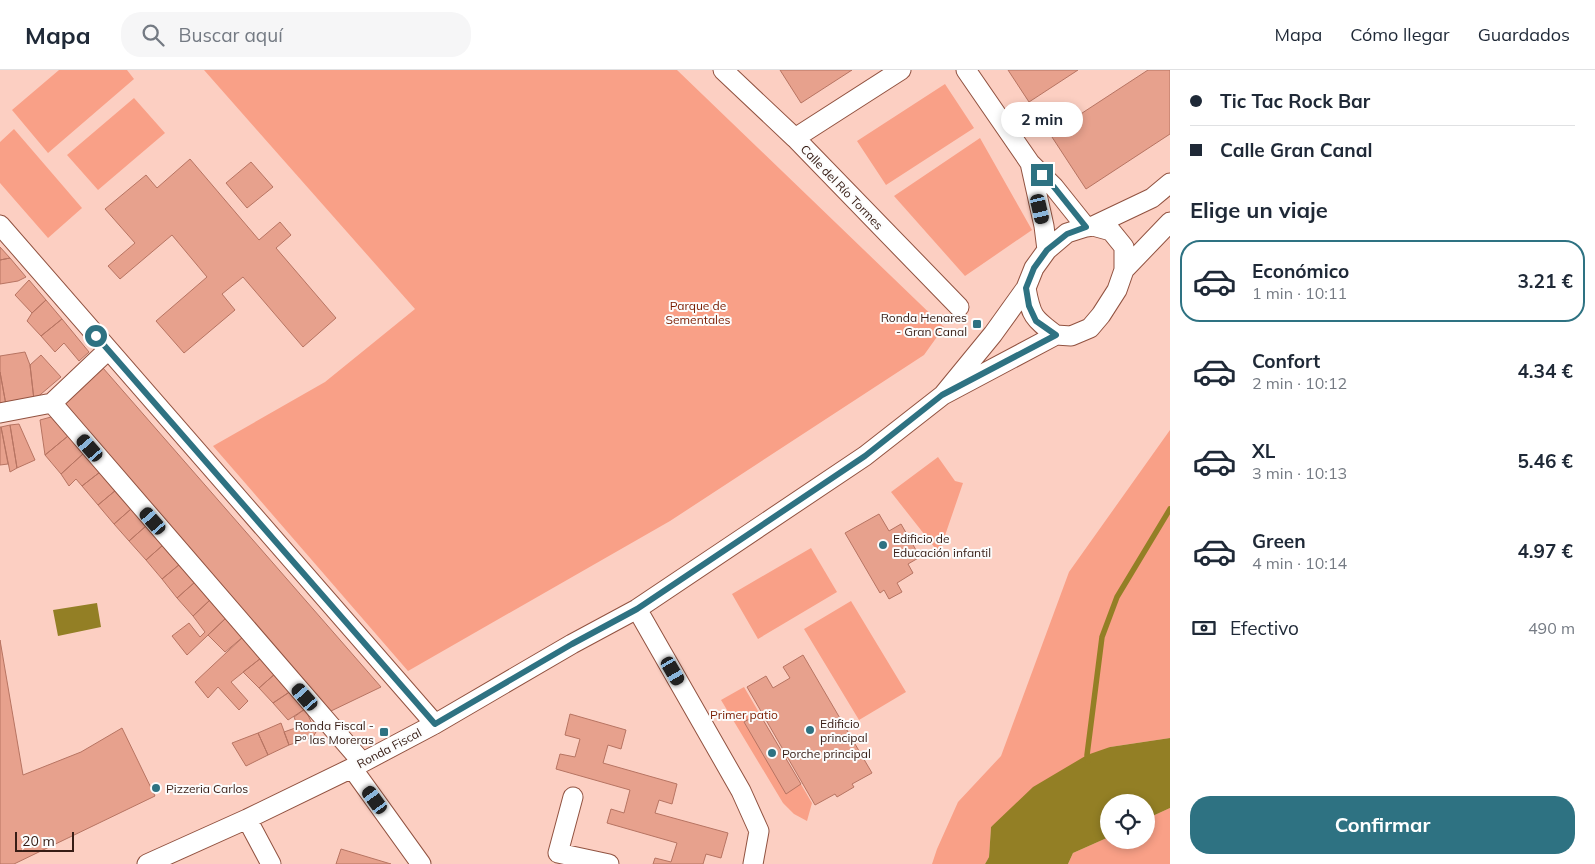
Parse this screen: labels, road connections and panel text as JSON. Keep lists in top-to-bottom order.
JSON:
{
  "streets": {
    "street": ["Calle del Río Tormes", "Ronda Fiscal"]
  },
  "parks": ["Parque de Sementales", "Primer patio"],
  "places": {
    "transit": ["Ronda Henares - Gran Canal", "Ronda Fiscal - Pº las Moreras"],
    "other": [
      "Edificio de Educación infantil",
      "Edificio principal",
      "Porche principal",
      "Pizzeria Carlos"
    ]
  },
  "scale_bar": "20 m",
  "page": {
    "header": "Mapa",
    "search": "Buscar aquí",
    "nav": ["Mapa", "Cómo llegar", "Guardados"],
    "banner": ["Tic Tac Rock Bar", "Calle Gran Canal"],
    "bubble": "2 min",
    "heading": "Elige un viaje",
    "list": [
      {
        "name": "Económico",
        "note": "1 min · 10:11",
        "value": "3.21 €"
      },
      {
        "name": "Confort",
        "note": "2 min · 10:12",
        "value": "4.34 €"
      },
      {
        "name": "XL",
        "note": "3 min · 10:13",
        "value": "5.46 €"
      },
      {
        "name": "Green",
        "note": "4 min · 10:14",
        "value": "4.97 €"
      }
    ],
    "pay": ["Efectivo", "490 m"],
    "buttons": "Confirmar",
    "scale": "20 m"
  }
}
